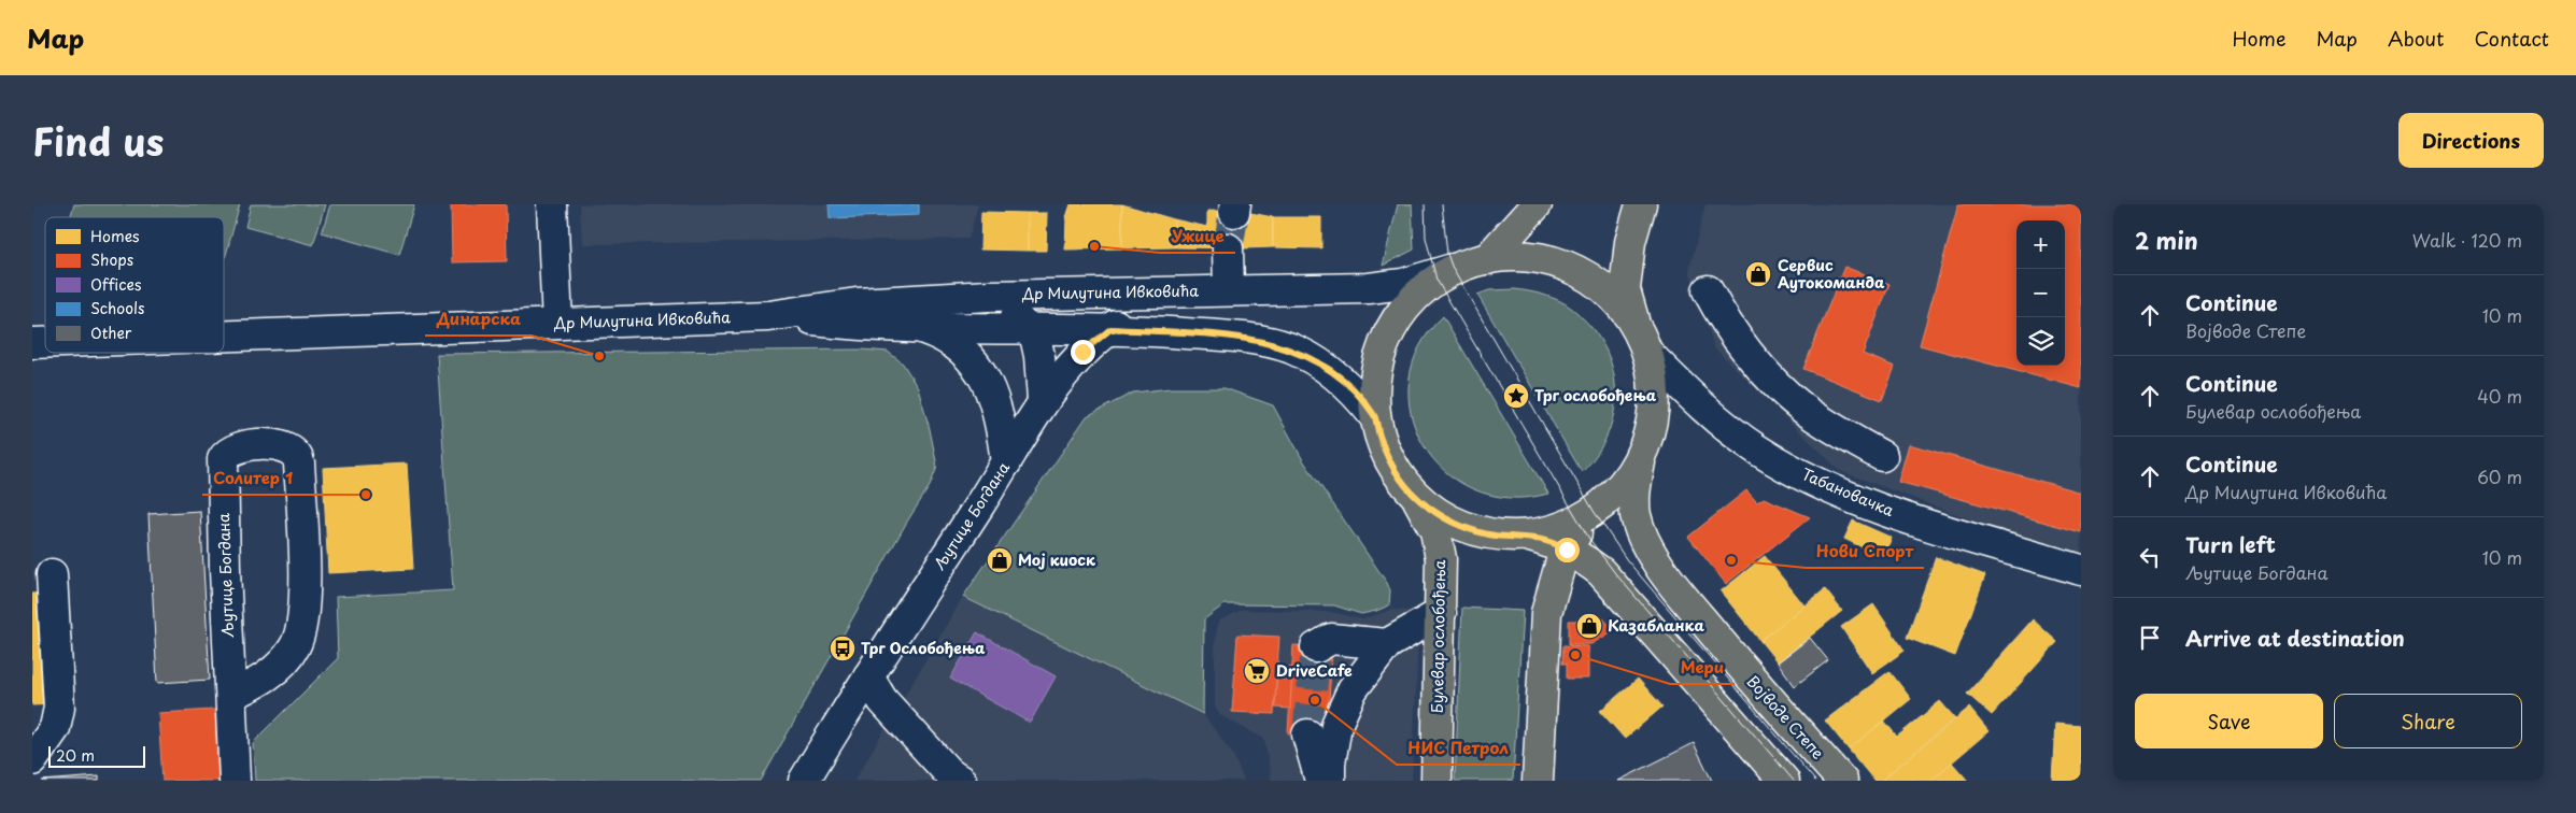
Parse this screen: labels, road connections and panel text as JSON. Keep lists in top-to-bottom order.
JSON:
{
  "streets": {
    "main road": ["Булевар ослобођења", "Војводе Степе"],
    "street": ["Др Милутина Ивковића", "Табановачка", "Љутице Богдана"]
  },
  "crossings": [
    ["Др Милутина Ивковића", "Љутице Богдана"],
    ["Др Милутина Ивковића", "Булевар ослобођења"],
    ["Табановачка", "Булевар ослобођења"],
    ["Булевар ослобођења", "Војводе Степе"]
  ],
  "places": {
    "other": [
      "Ужице",
      "Динарска",
      "Солитер 1",
      "Нови Спорт",
      "Мери",
      "НИС Петрол"
    ],
    "shop": ["Сервис Аутокоманда", "Мој киоск", "Казабланка"],
    "place": ["Трг ослобођења"],
    "bus stop": ["Трг Ослобођења"],
    "supermarket": ["DriveCafe"]
  },
  "legend": [
    "Homes",
    "Shops",
    "Offices",
    "Schools",
    "Other"
  ],
  "scale_bar": "20 m",
  "page": {
    "header": "Map",
    "nav": [
      "Home",
      "Map",
      "About",
      "Contact"
    ],
    "title": "Find us",
    "buttons": [
      "Directions",
      ["Save", "Share"]
    ],
    "heading": ["2 min", "Walk · 120 m"],
    "map_buttons": ["+", "−"],
    "list": [
      ["Continue", "Војводе Степе", "10 m"],
      ["Continue", "Булевар ослобођења", "40 m"],
      ["Continue", "Др Милутина Ивковића", "60 m"],
      ["Turn left", "Љутице Богдана", "10 m"],
      "Arrive at destination"
    ],
    "scale": "20 m"
  }
}
